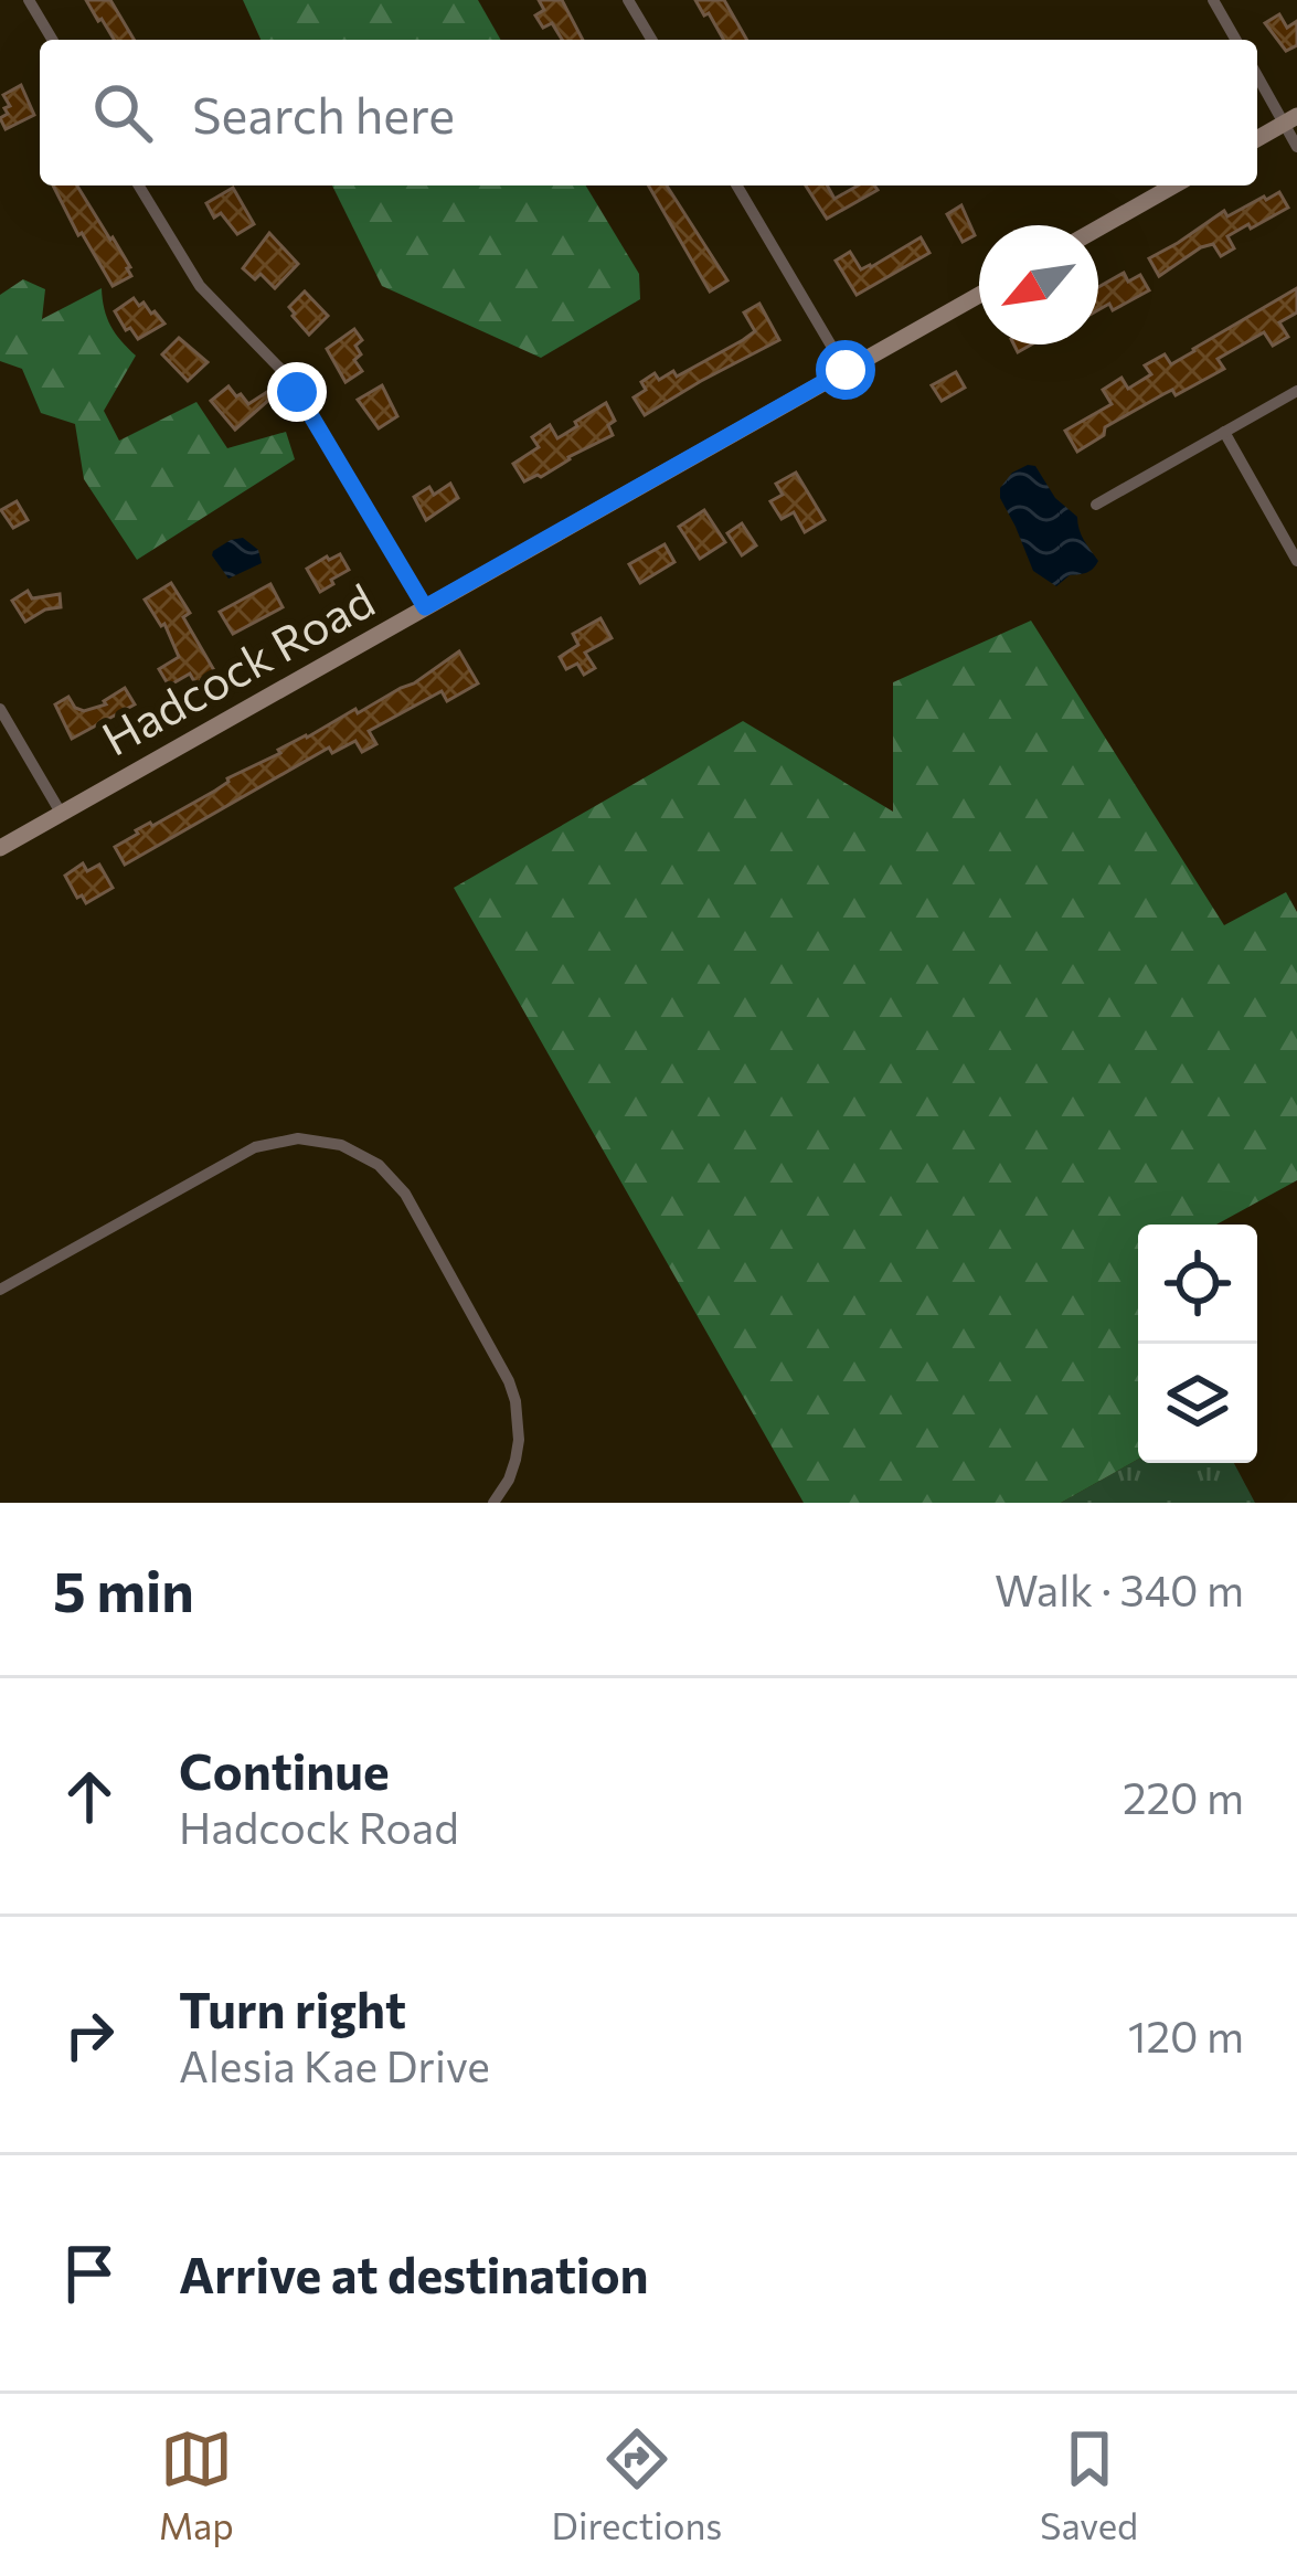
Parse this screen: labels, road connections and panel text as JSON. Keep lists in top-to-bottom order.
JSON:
{
  "streets": {
    "street": ["Hadcock Road"]
  },
  "north": "bottom left",
  "page": {
    "search": "Search here",
    "heading": ["5 min", "Walk · 340 m"],
    "list": [
      ["Continue", "Hadcock Road", "220 m"],
      ["Turn right", "Alesia Kae Drive", "120 m"],
      "Arrive at destination"
    ],
    "nav": ["Map", "Directions", "Saved"]
  }
}
